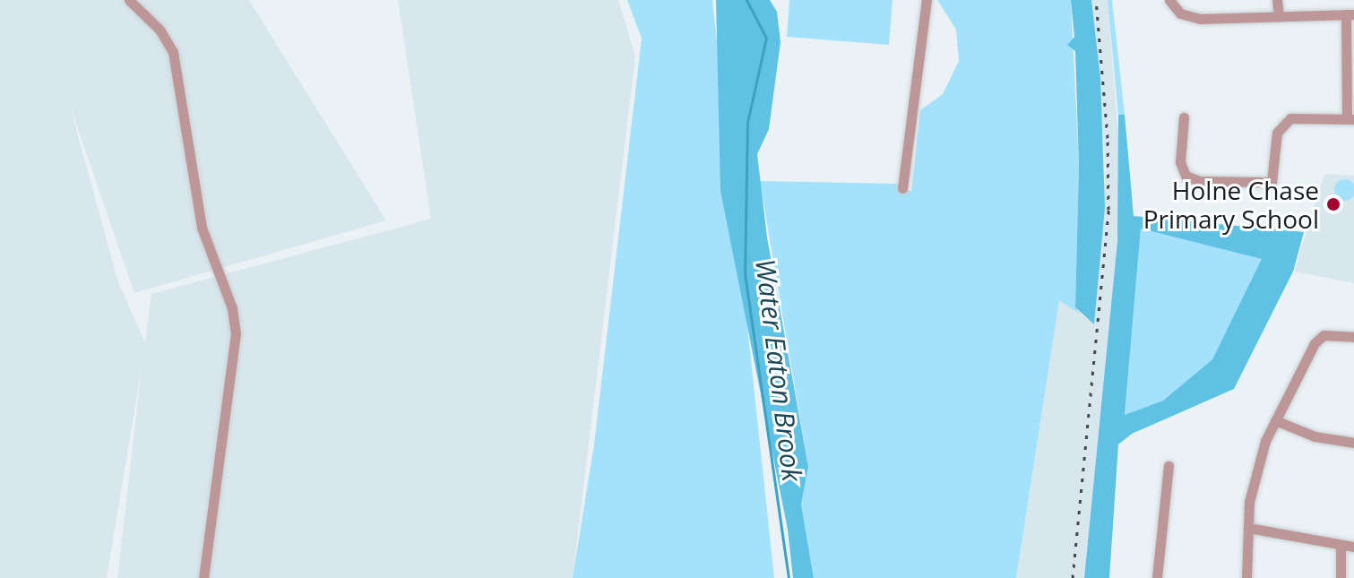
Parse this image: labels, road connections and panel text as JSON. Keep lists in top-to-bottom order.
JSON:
{
  "water": ["Water Eaton Brook"],
  "places": ["Holne Chase Primary School"]
}
